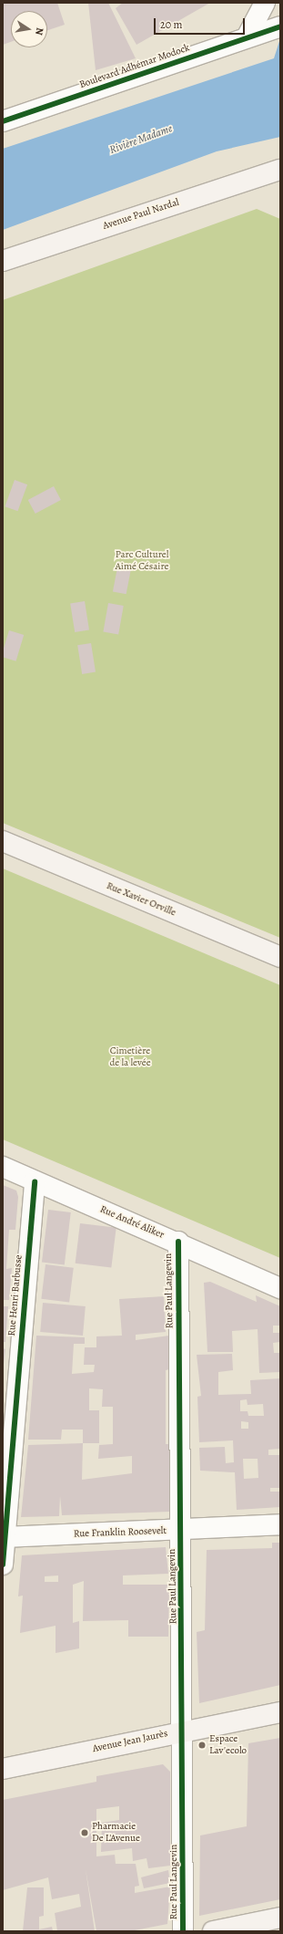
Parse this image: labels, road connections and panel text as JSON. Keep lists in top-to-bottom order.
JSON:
{
  "streets": {
    "main road": ["Avenue Paul Nardal", "Rue Xavier Orville", "Avenue Jean Jaurès"],
    "street": [
      "Boulevard Adhémar Modock",
      "Rue André Aliker",
      "Rue Paul Langevin",
      "Rue Henri Barbusse",
      "Rue Franklin Roosevelt"
    ]
  },
  "crossings": [
    ["Rue André Aliker", "Rue Paul Langevin"],
    ["Rue André Aliker", "Rue Henri Barbusse"],
    ["Rue Paul Langevin", "Rue Franklin Roosevelt"],
    ["Rue Paul Langevin", "Avenue Jean Jaurès"],
    ["Rue Henri Barbusse", "Rue Franklin Roosevelt"]
  ],
  "water": ["Rivière Madame"],
  "parks": ["Parc Culturel Aimé Césaire", "Cimetière de la levée"],
  "places": ["Espace Lav'ecolo", "Pharmacie De L'Avenue"],
  "scale_bar": "20 m",
  "north": "right"
}
